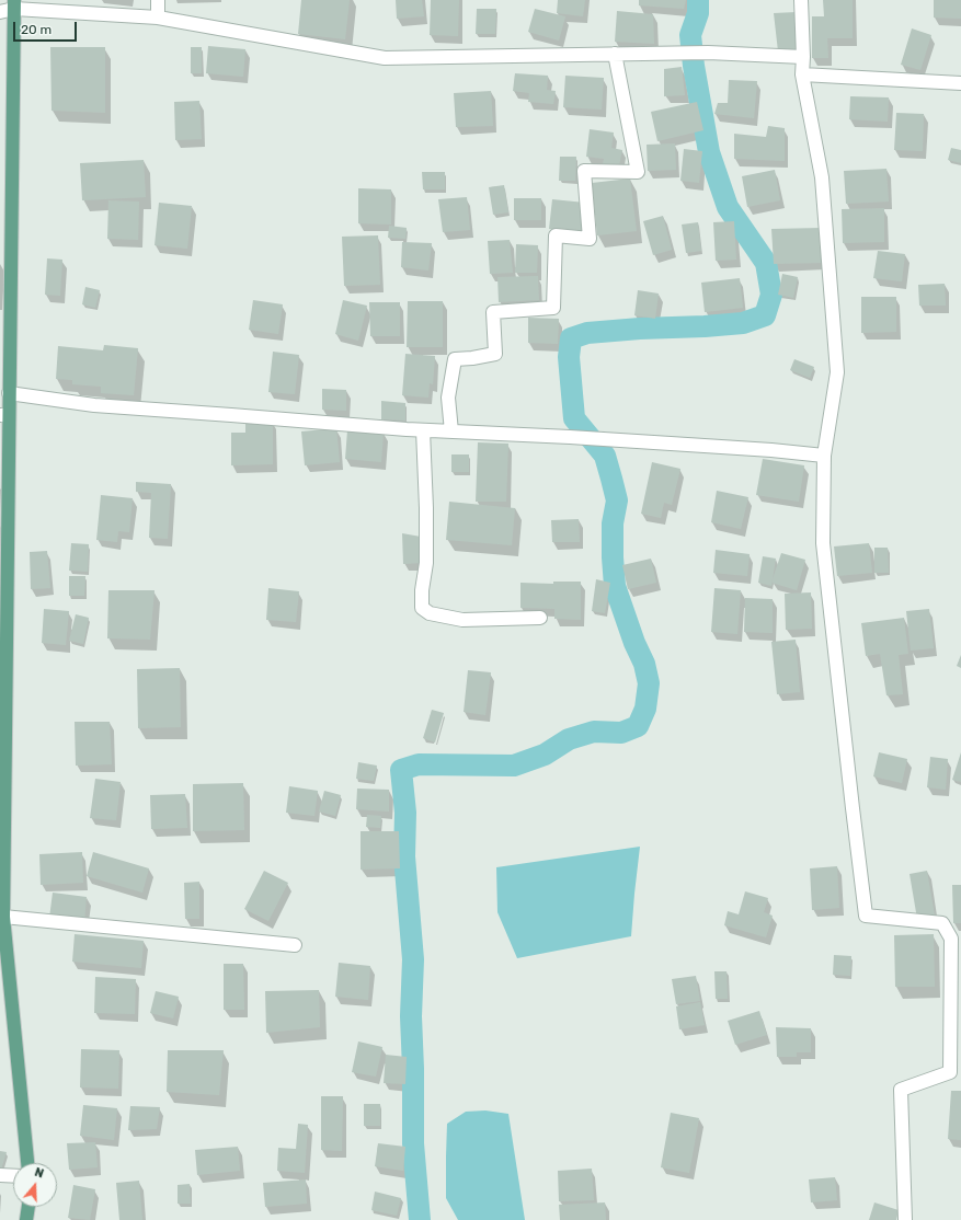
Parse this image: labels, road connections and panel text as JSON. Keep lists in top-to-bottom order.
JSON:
{
  "scale_bar": "20 m",
  "north": "top"
}
